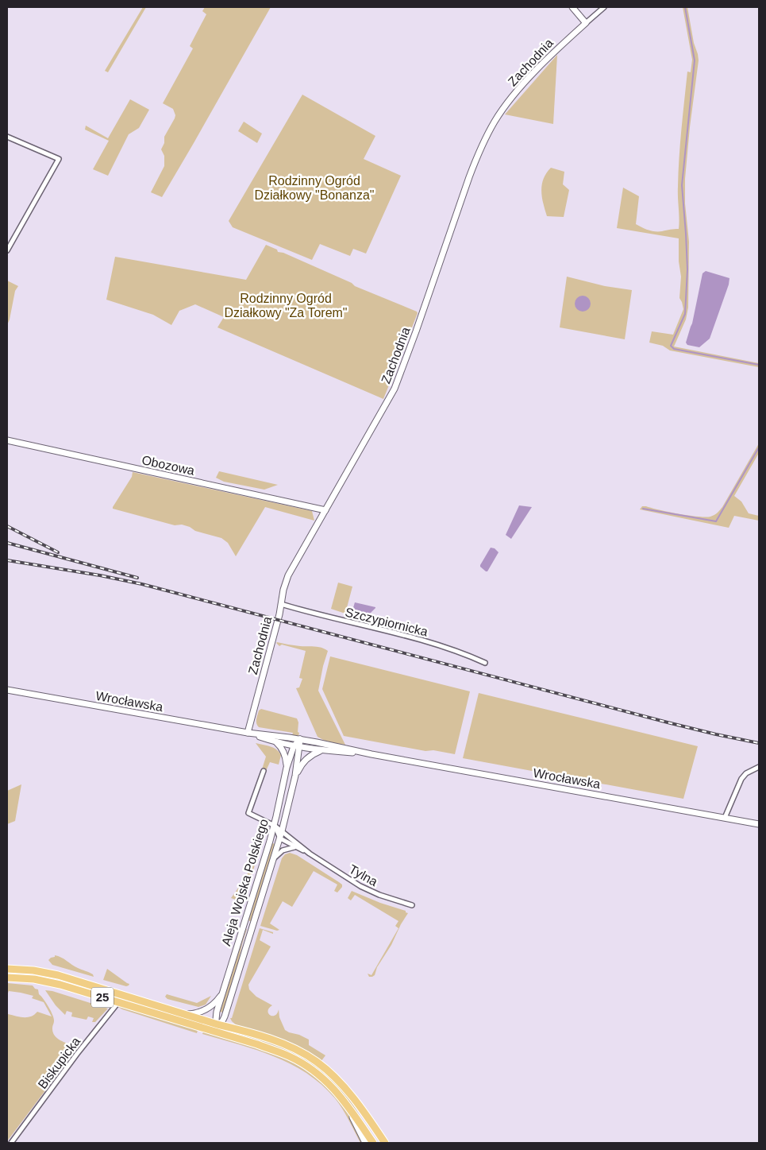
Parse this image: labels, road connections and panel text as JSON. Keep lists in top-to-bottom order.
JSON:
{
  "streets": {
    "main road": ["25"],
    "street": [
      "Zachodnia",
      "Obozowa",
      "Szczypiornicka",
      "Wrocławska",
      "Tylna",
      "Aleja Wojska Polskiego",
      "Biskupicka"
    ]
  },
  "crossings": [
    ["Zachodnia", "Obozowa"],
    ["Zachodnia", "Szczypiornicka"],
    ["Zachodnia", "Wrocławska"],
    ["Wrocławska", "Aleja Wojska Polskiego"],
    ["Tylna", "Aleja Wojska Polskiego"],
    ["Aleja Wojska Polskiego", "25"],
    ["25", "Biskupicka"]
  ],
  "parks": ["Rodzinny Ogród Działkowy \"Bonanza\"", "Rodzinny Ogród Działkowy \"Za Torem\""]
}
